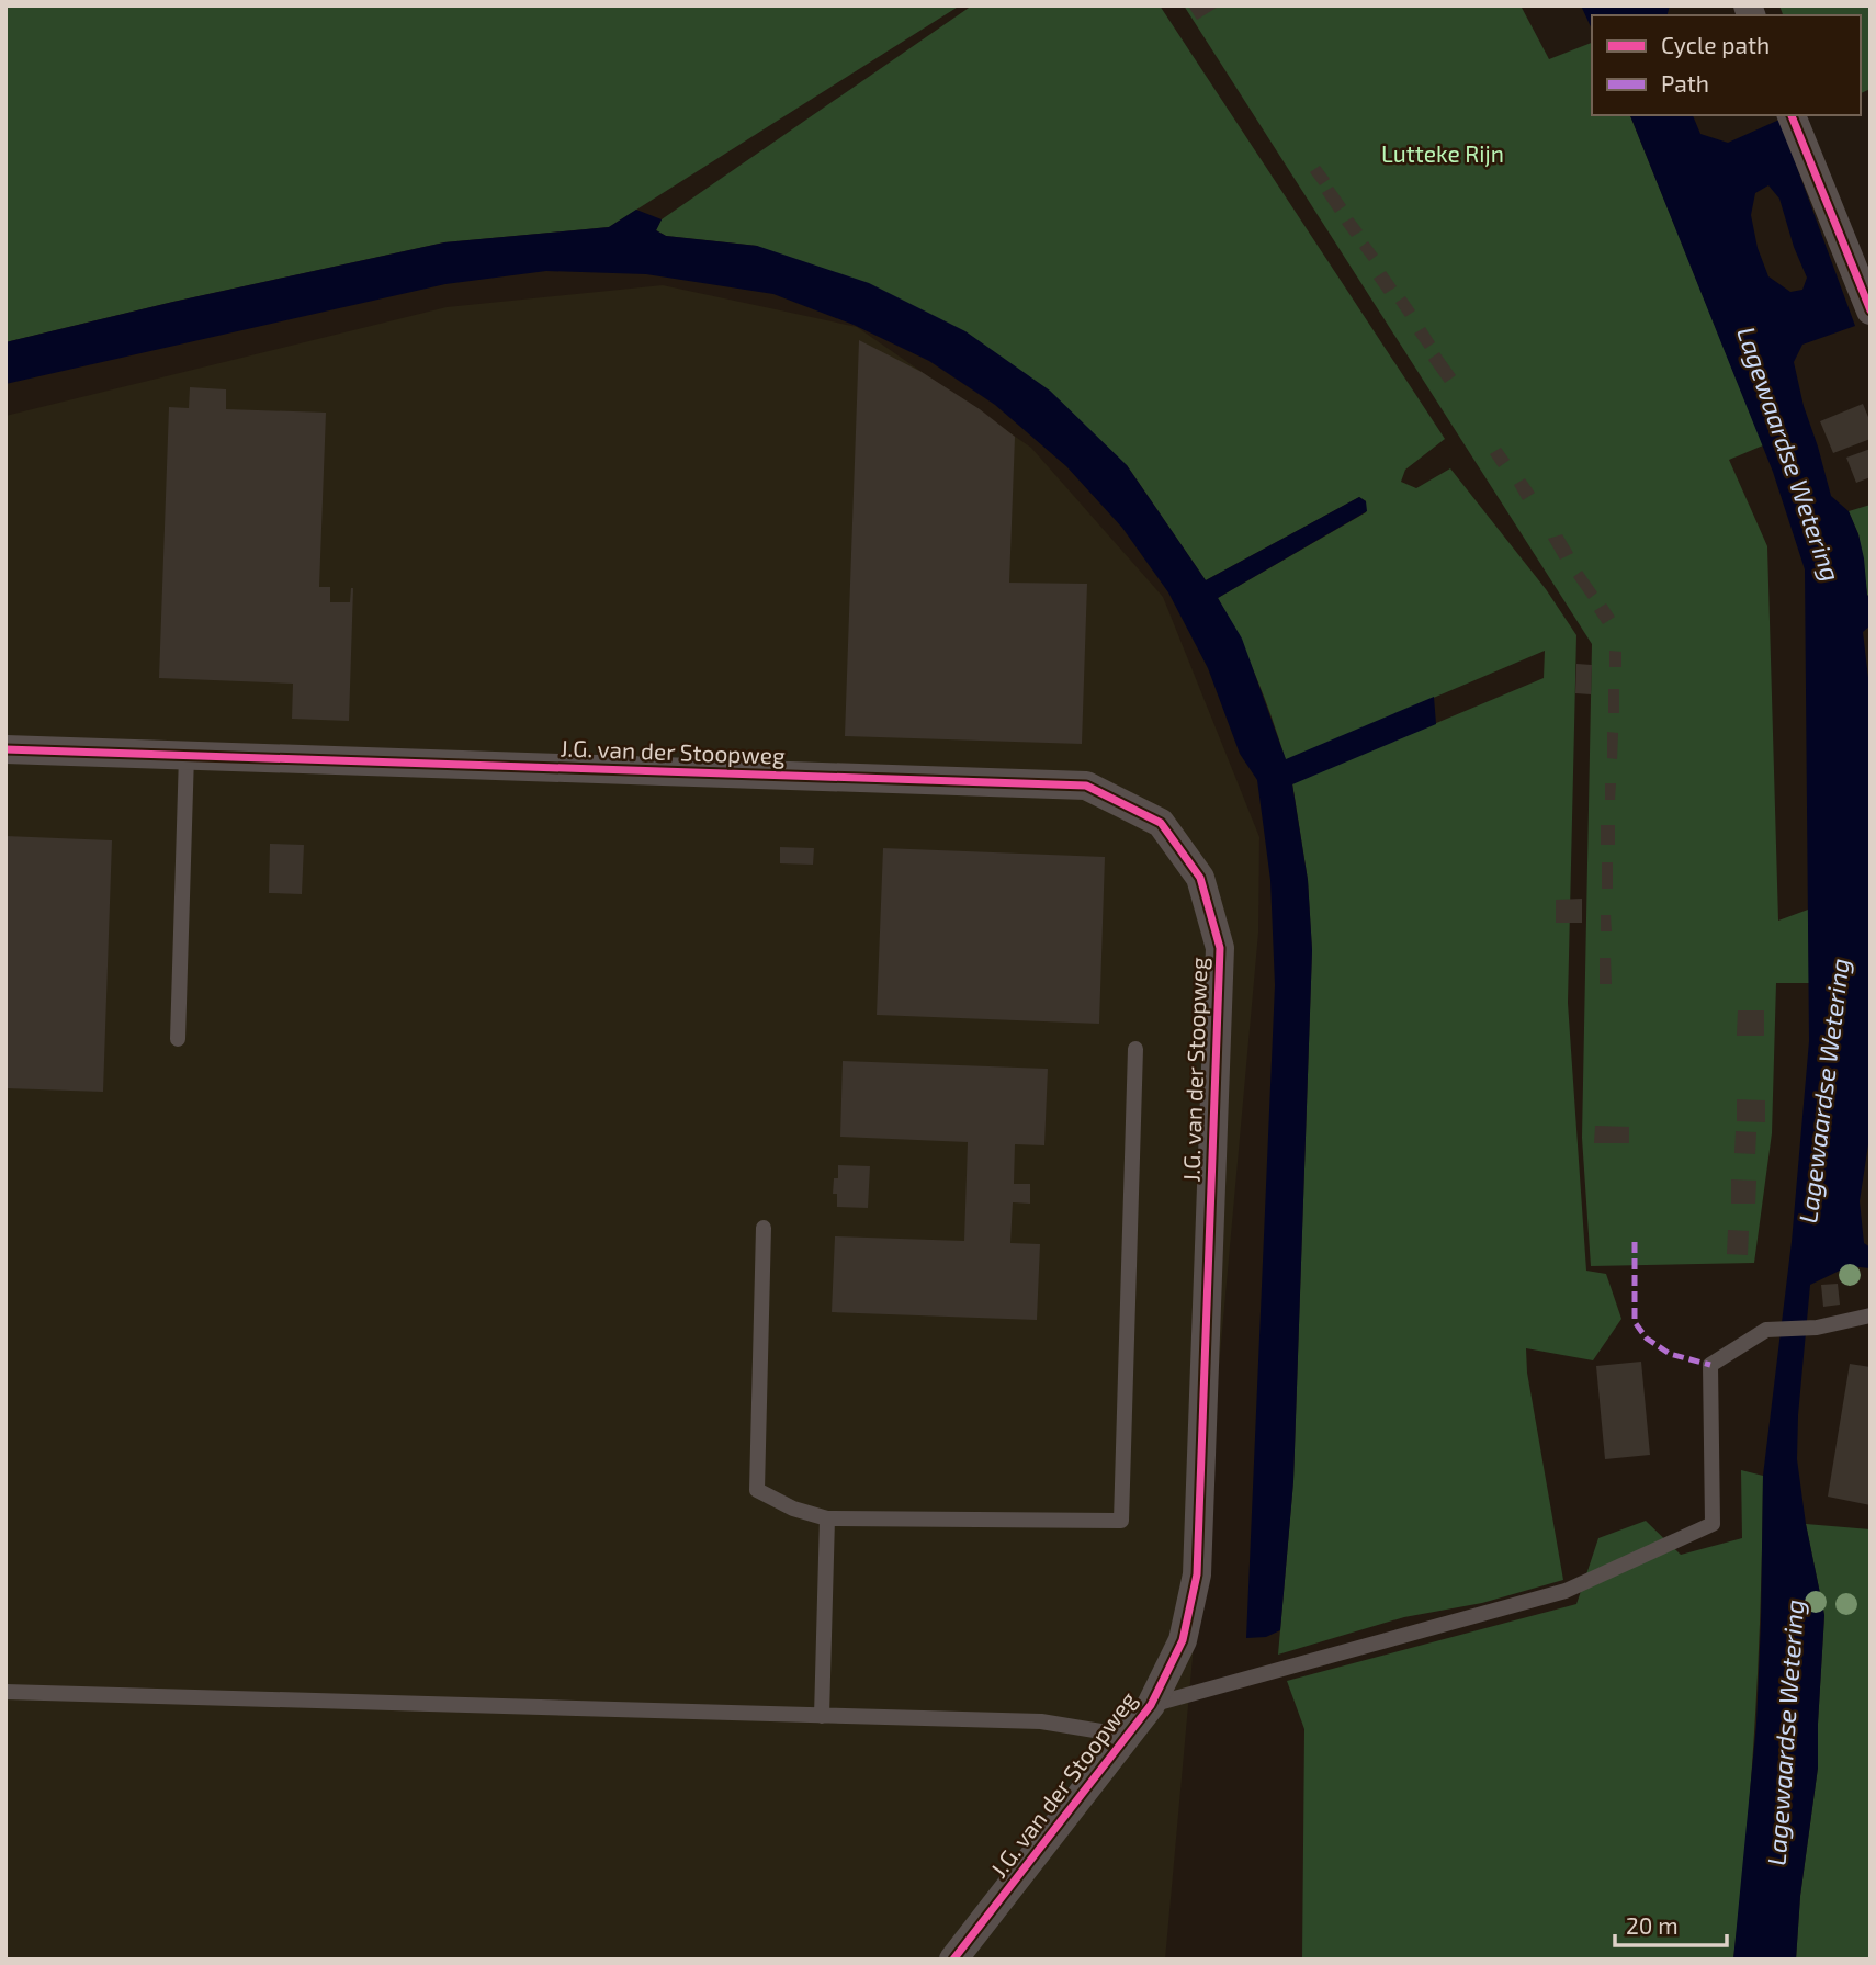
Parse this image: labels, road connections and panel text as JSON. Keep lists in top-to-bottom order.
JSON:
{
  "streets": {
    "street": ["J.G. van der Stoopweg"]
  },
  "water": ["Lagewaardse Wetering"],
  "parks": ["Lutteke Rijn"],
  "legend": ["Cycle path", "Path"],
  "scale_bar": "20 m"
}
